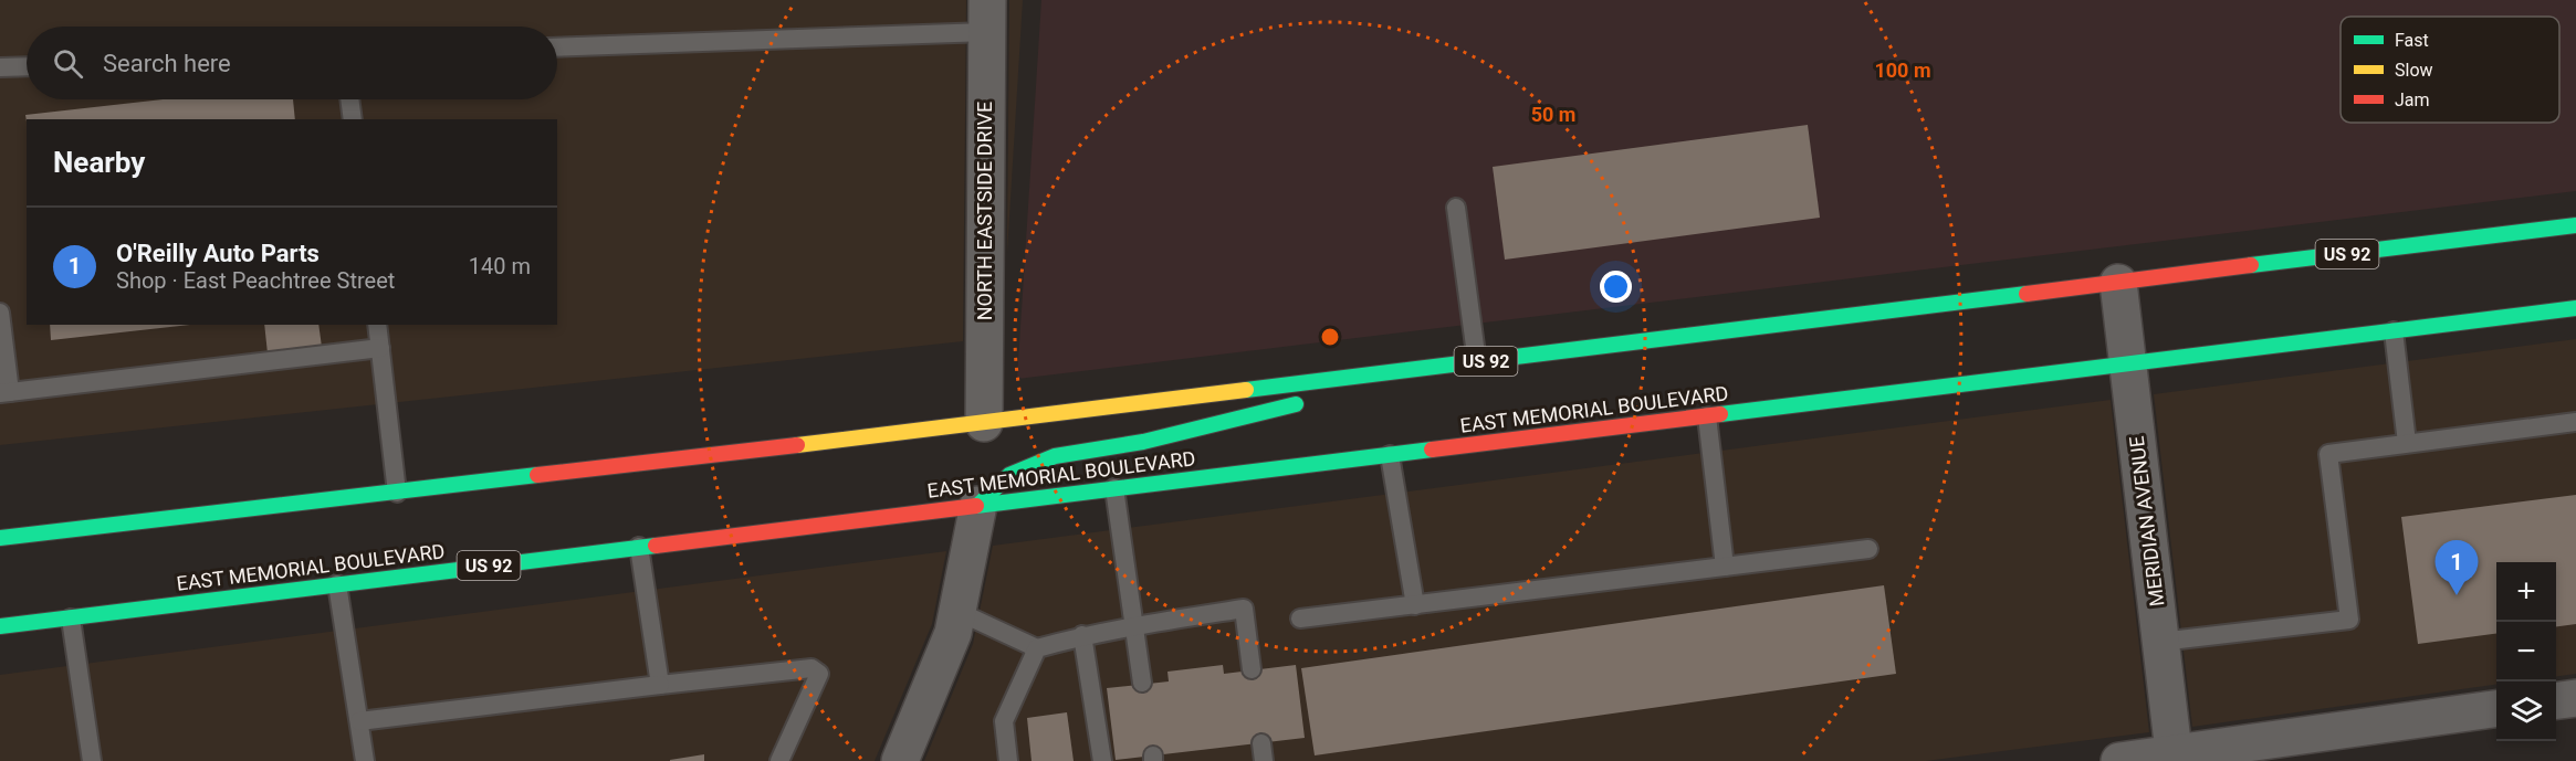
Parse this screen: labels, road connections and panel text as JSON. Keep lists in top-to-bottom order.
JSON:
{
  "streets": {
    "main road": ["US 92", "EAST MEMORIAL BOULEVARD"],
    "street": ["NORTH EASTSIDE DRIVE", "MERIDIAN AVENUE"]
  },
  "crossings": [
    ["NORTH EASTSIDE DRIVE", "US 92"],
    ["US 92", "EAST MEMORIAL BOULEVARD"],
    ["US 92", "MERIDIAN AVENUE"],
    ["EAST MEMORIAL BOULEVARD", "MERIDIAN AVENUE"]
  ],
  "legend": ["Fast", "Slow", "Jam"],
  "page": {
    "search": "Search here",
    "heading": "Nearby",
    "list": [
      {
        "mark": "1",
        "name": "O'Reilly Auto Parts",
        "note": "Shop · East Peachtree Street",
        "value": "140 m"
      }
    ],
    "pins": "1",
    "map_buttons": ["+", "−"]
  },
  "rings": ["100 m", "50 m"]
}
